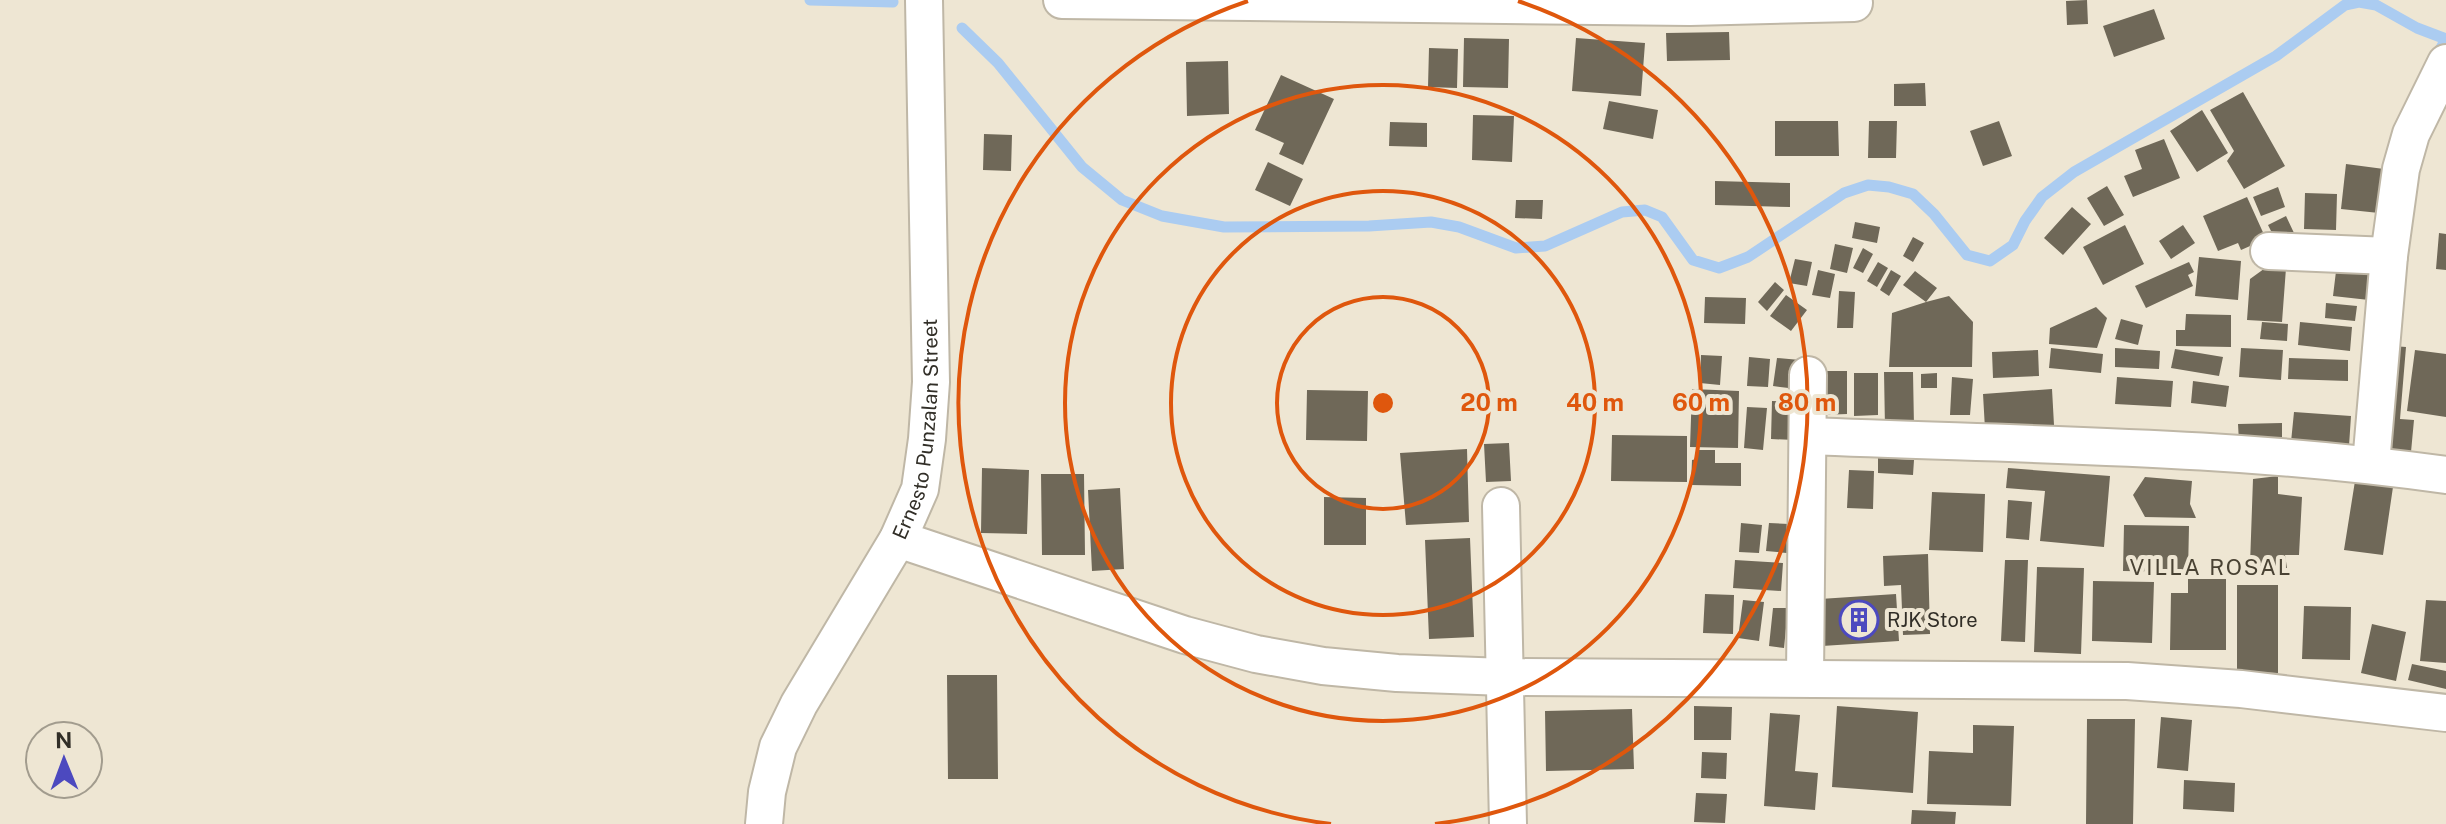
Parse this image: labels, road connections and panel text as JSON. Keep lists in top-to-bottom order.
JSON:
{
  "streets": {
    "street": ["Ernesto Punzalan Street"]
  },
  "districts": ["VILLA ROSAL"],
  "places": {
    "building": ["RJK Store"]
  },
  "north": "top",
  "rings": [
    "20 m",
    "40 m",
    "60 m",
    "80 m"
  ]
}
